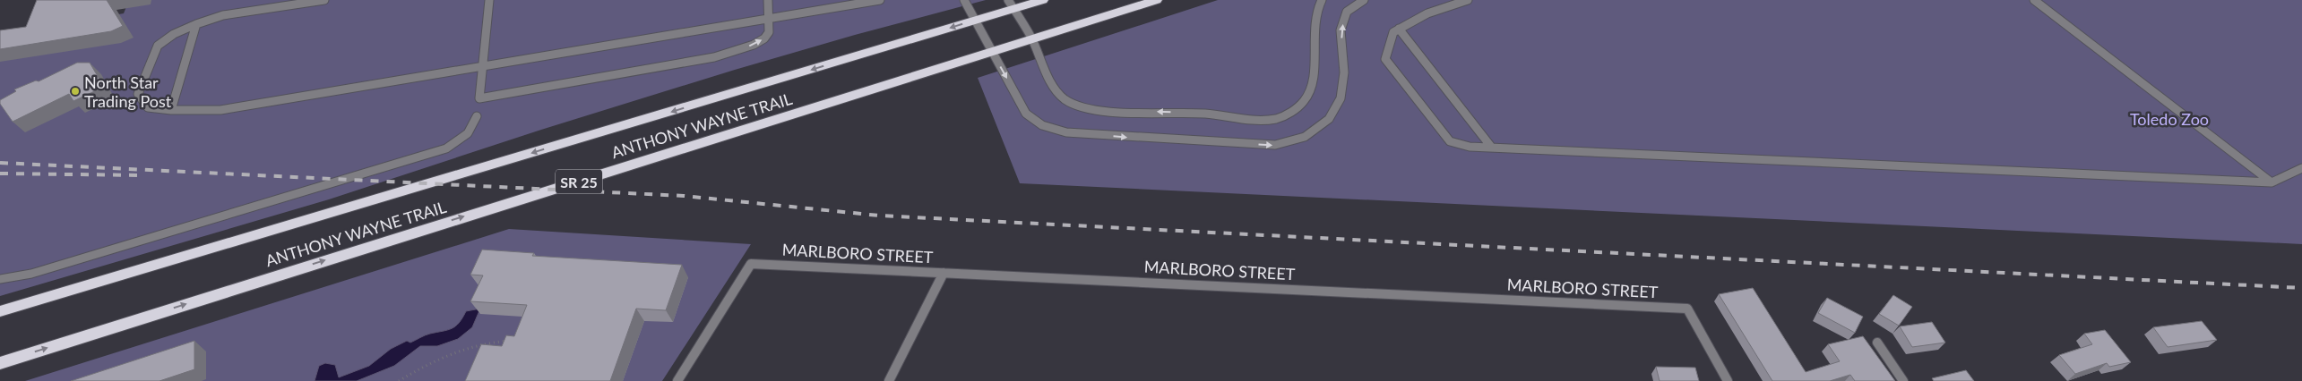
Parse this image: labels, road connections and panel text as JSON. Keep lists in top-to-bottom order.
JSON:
{
  "streets": {
    "highway": ["ANTHONY WAYNE TRAIL", "SR 25"],
    "street": ["MARLBORO STREET"]
  },
  "parks": ["Toledo Zoo"],
  "places": ["North Star Trading Post"]
}
